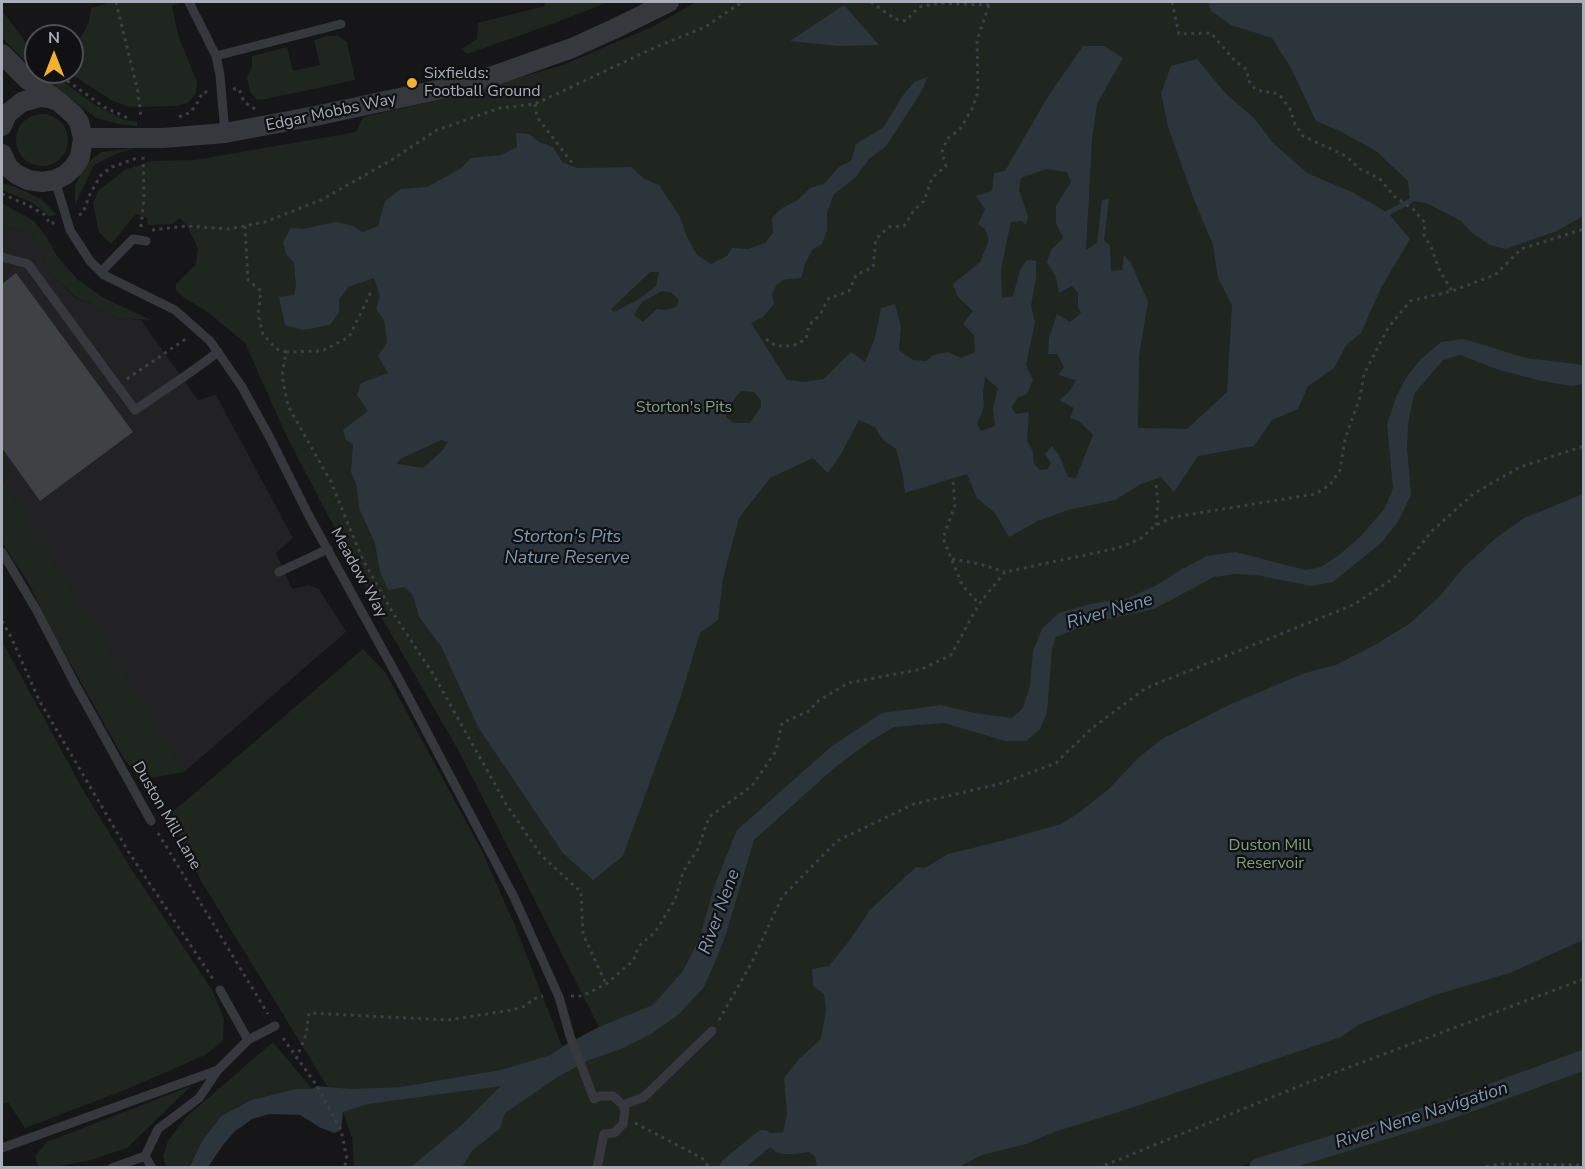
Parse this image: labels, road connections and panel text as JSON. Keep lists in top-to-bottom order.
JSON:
{
  "streets": {
    "street": ["Edgar Mobbs Way"],
    "lane": ["Meadow Way", "Duston Mill Lane"]
  },
  "water": ["Storton's Pits Nature Reserve", "River Nene", "River Nene Navigation"],
  "parks": ["Storton's Pits", "Duston Mill Reservoir"],
  "places": ["Sixfields: Football Ground"],
  "north": "top"
}
